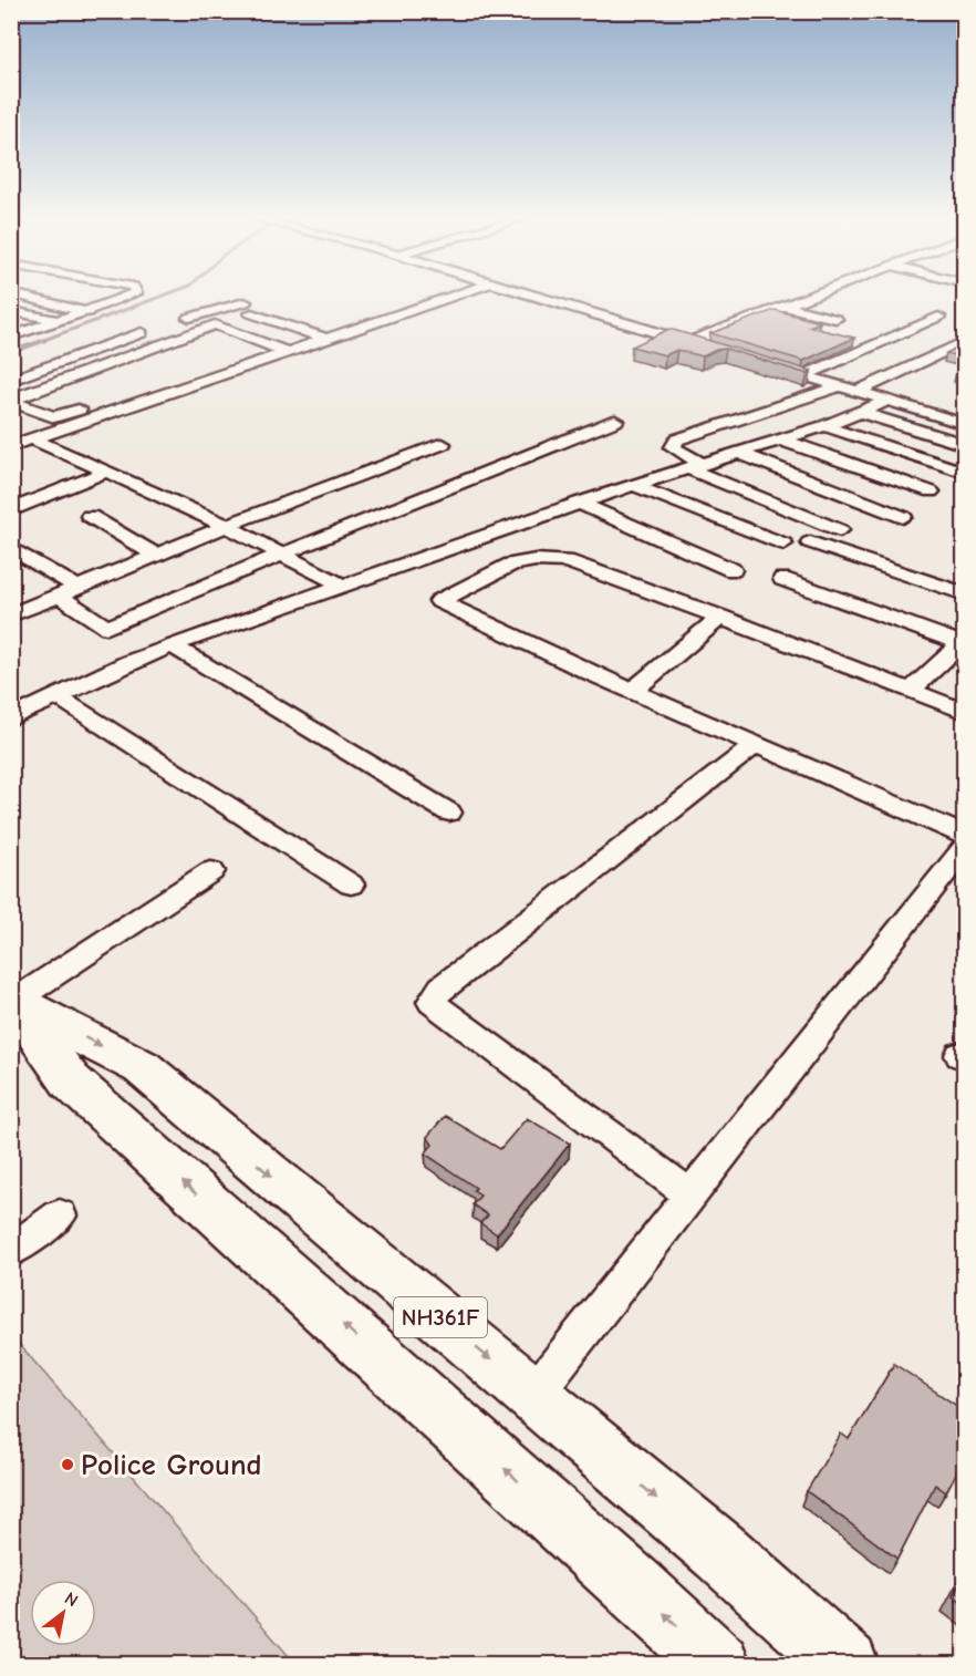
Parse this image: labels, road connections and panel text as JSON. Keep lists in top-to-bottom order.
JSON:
{
  "streets": {
    "highway": ["NH361F"]
  },
  "places": ["Police Ground"],
  "north": "top right"
}
